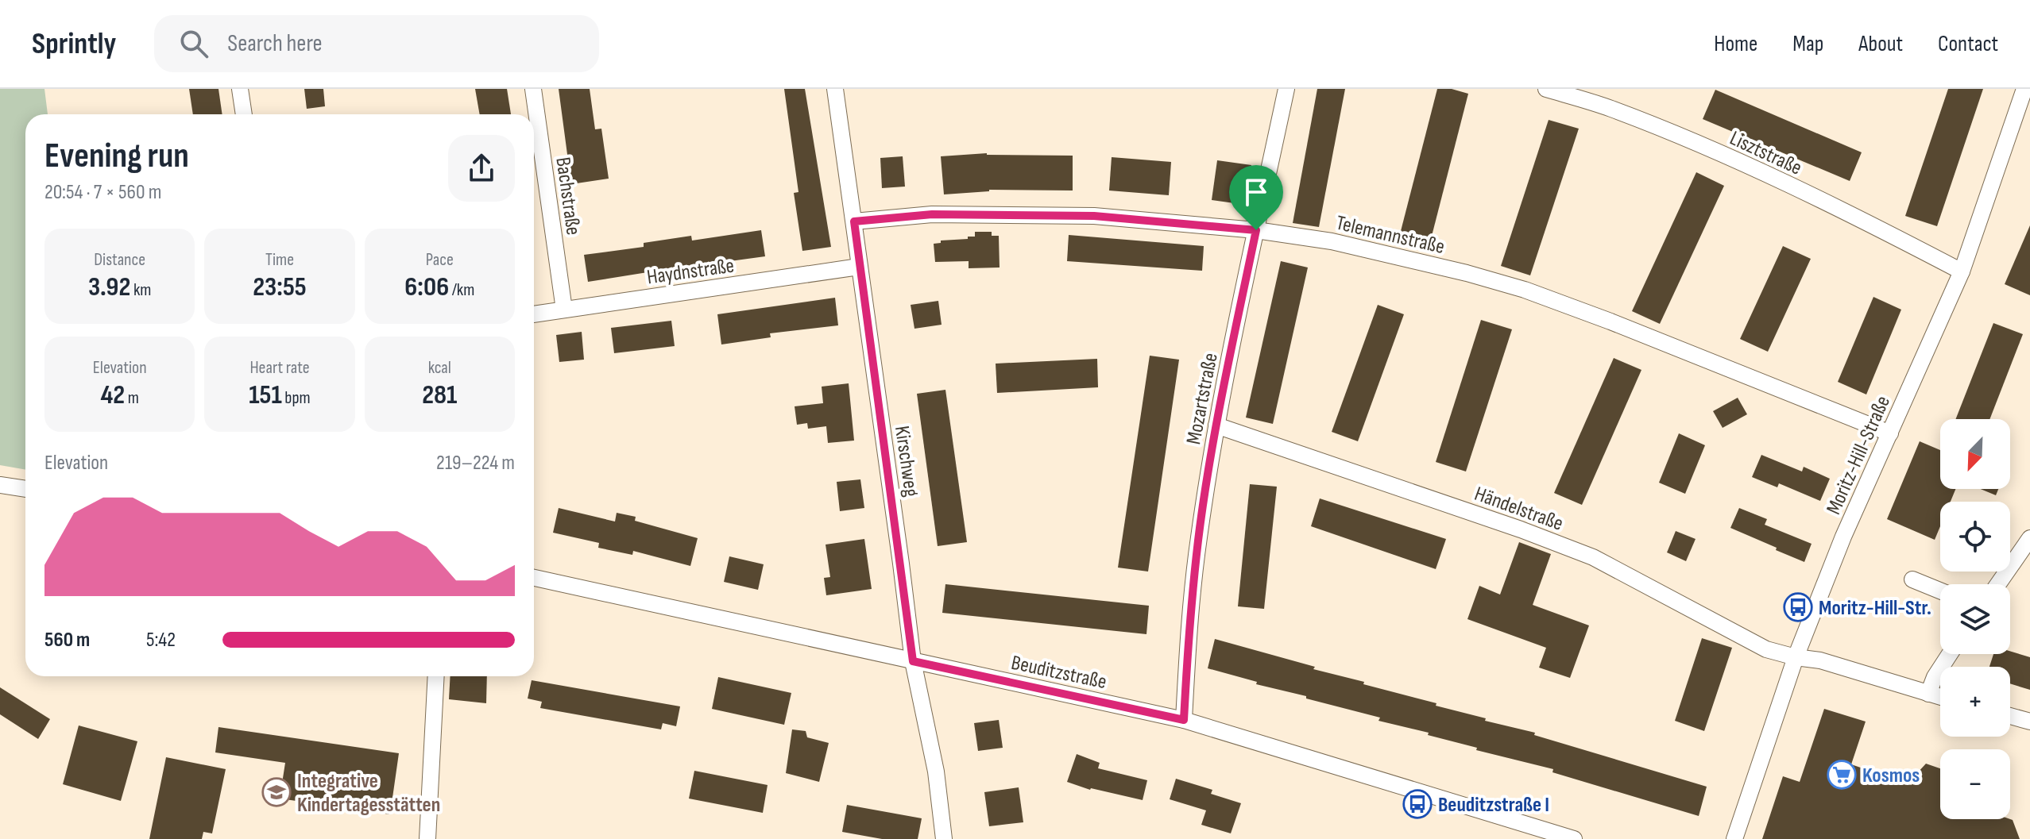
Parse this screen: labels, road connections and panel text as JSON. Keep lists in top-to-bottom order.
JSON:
{
  "streets": {
    "street": [
      "Lisztstraße",
      "Bachstraße",
      "Telemannstraße",
      "Haydnstraße",
      "Mozartstraße",
      "Moritz-Hill-Straße",
      "Kirschweg",
      "Händelstraße",
      "Beuditzstraße"
    ]
  },
  "crossings": [
    ["Lisztstraße", "Moritz-Hill-Straße"],
    ["Bachstraße", "Haydnstraße"],
    ["Telemannstraße", "Mozartstraße"],
    ["Telemannstraße", "Moritz-Hill-Straße"],
    ["Telemannstraße", "Kirschweg"],
    ["Haydnstraße", "Kirschweg"],
    ["Mozartstraße", "Händelstraße"],
    ["Mozartstraße", "Beuditzstraße"],
    ["Moritz-Hill-Straße", "Händelstraße"],
    ["Kirschweg", "Beuditzstraße"]
  ],
  "places": {
    "bus stop": ["Moritz-Hill-Str.", "Beuditzstraße I"],
    "supermarket": ["Kosmos"],
    "school or university": ["Integrative Kindertagesstätten"]
  },
  "north": "bottom left",
  "page": {
    "header": "Sprintly",
    "search": "Search here",
    "nav": [
      "Home",
      "Map",
      "About",
      "Contact"
    ],
    "heading": ["Evening run", "20:54 · 7 × 560 m"],
    "stats": [
      ["Distance", "3.92 km"],
      ["Time", "23:55"],
      ["Pace", "6:06 /km"],
      ["Elevation", "42 m"],
      ["Heart rate", "151 bpm"],
      ["kcal", "281"]
    ],
    "map_buttons": ["+", "−"],
    "chart": ["Elevation", "219–224 m"],
    "list": [
      {
        "name": "560 m",
        "note": "5:42"
      }
    ]
  }
}
